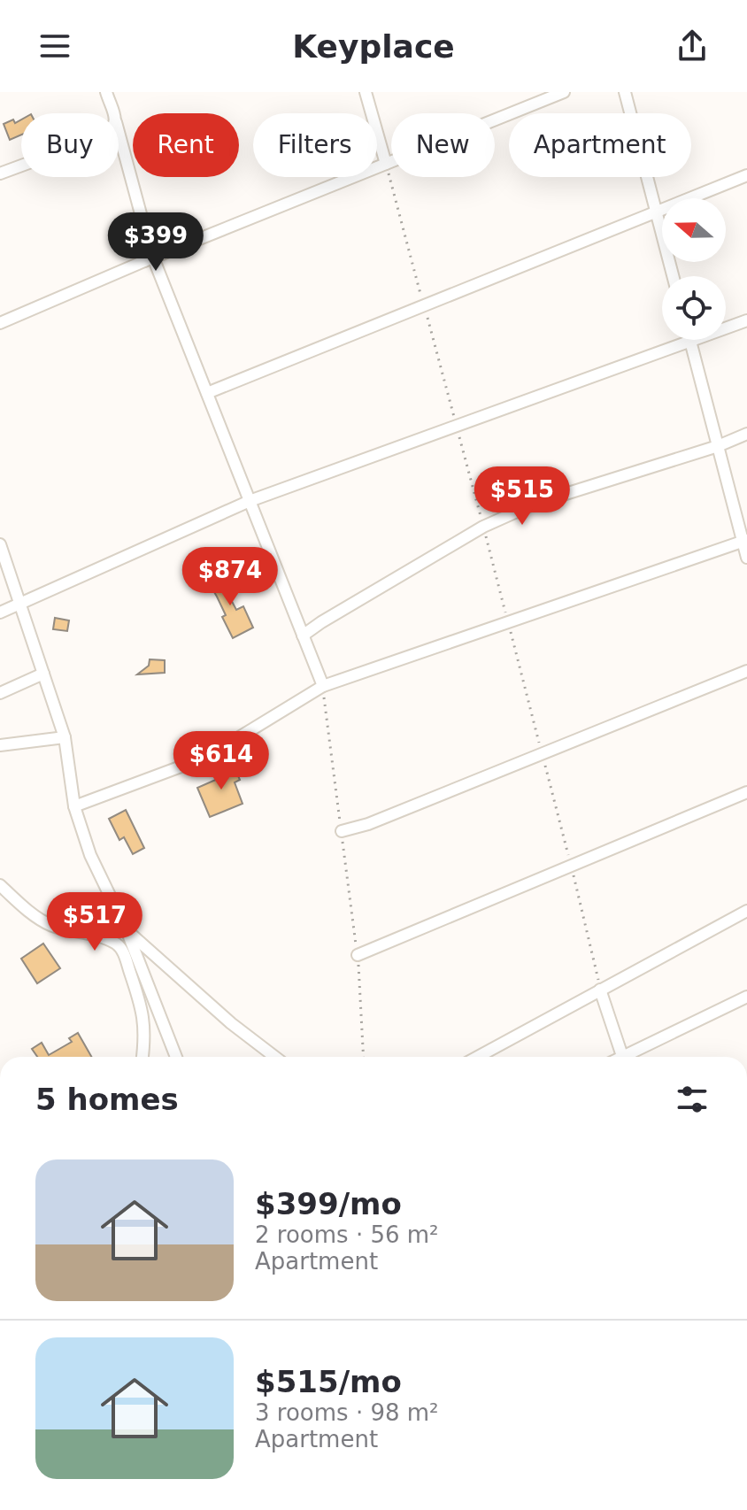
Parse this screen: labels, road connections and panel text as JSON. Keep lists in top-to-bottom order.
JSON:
{
  "north": "left",
  "page": {
    "header": "Keyplace",
    "chip": [
      "Buy",
      "Rent",
      "Filters",
      "New",
      "Apartment"
    ],
    "price": [
      "$399",
      "$515",
      "$874",
      "$614",
      "$517"
    ],
    "heading": "5 homes",
    "list": [
      {
        "name": "$399/mo",
        "note": "2 rooms · 56 m² · Apartment"
      },
      {
        "name": "$515/mo",
        "note": "3 rooms · 98 m² · Apartment"
      }
    ]
  }
}
